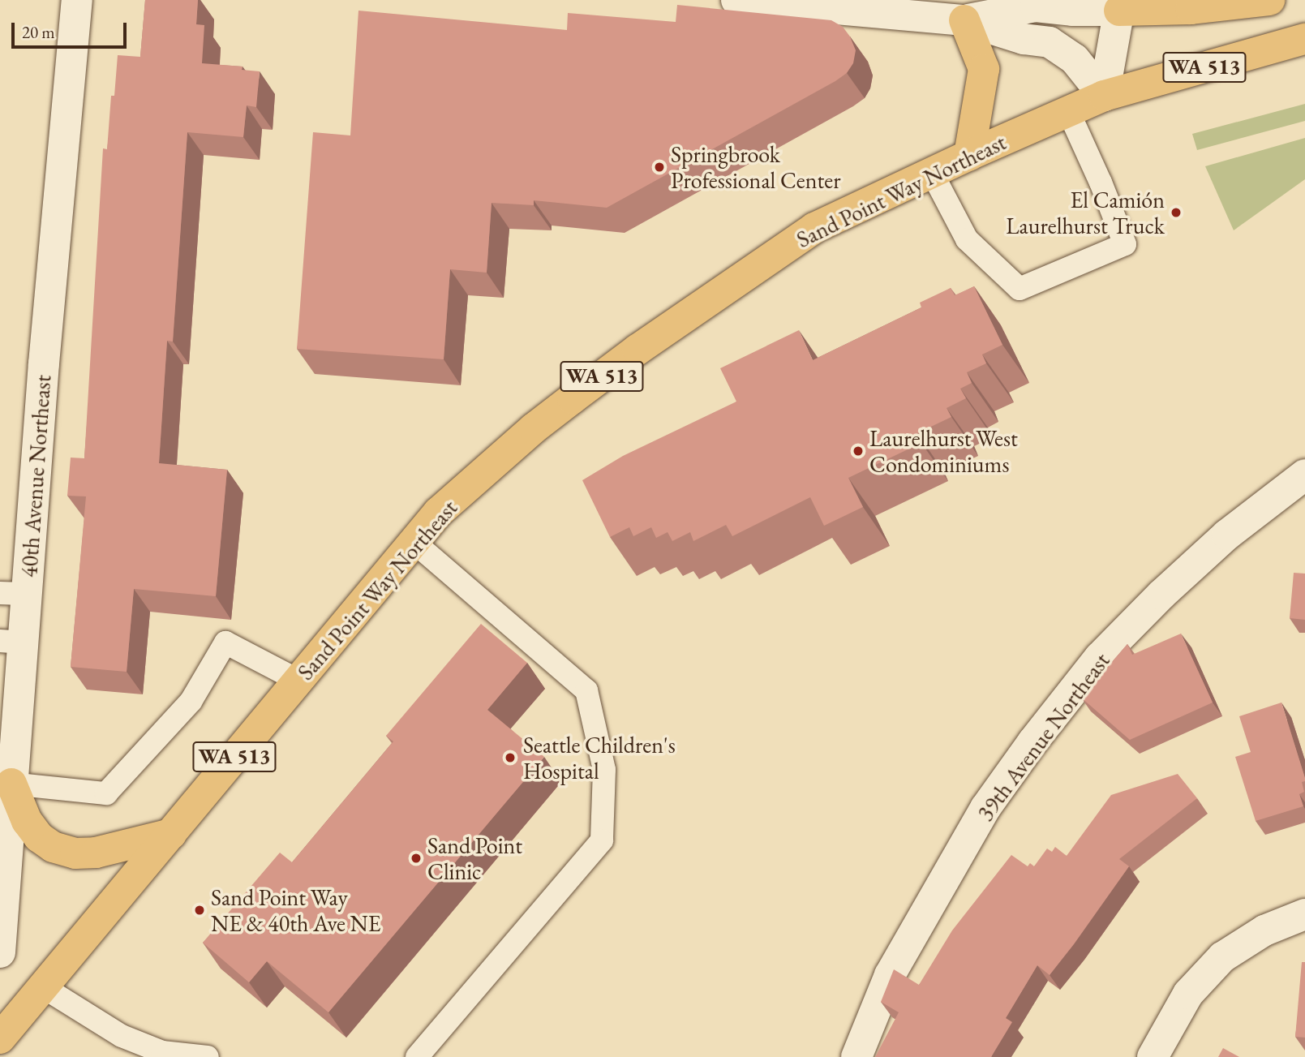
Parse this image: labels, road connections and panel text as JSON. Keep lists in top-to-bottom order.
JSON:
{
  "streets": {
    "main road": ["WA 513", "Sand Point Way Northeast"],
    "street": ["40th Avenue Northeast", "39th Avenue Northeast"]
  },
  "places": [
    "Springbrook Professional Center",
    "El Camión Laurelhurst Truck",
    "Laurelhurst West Condominiums",
    "Seattle Children's Hospital",
    "Sand Point Clinic",
    "Sand Point Way NE & 40th Ave NE"
  ],
  "scale_bar": "20 m"
}
